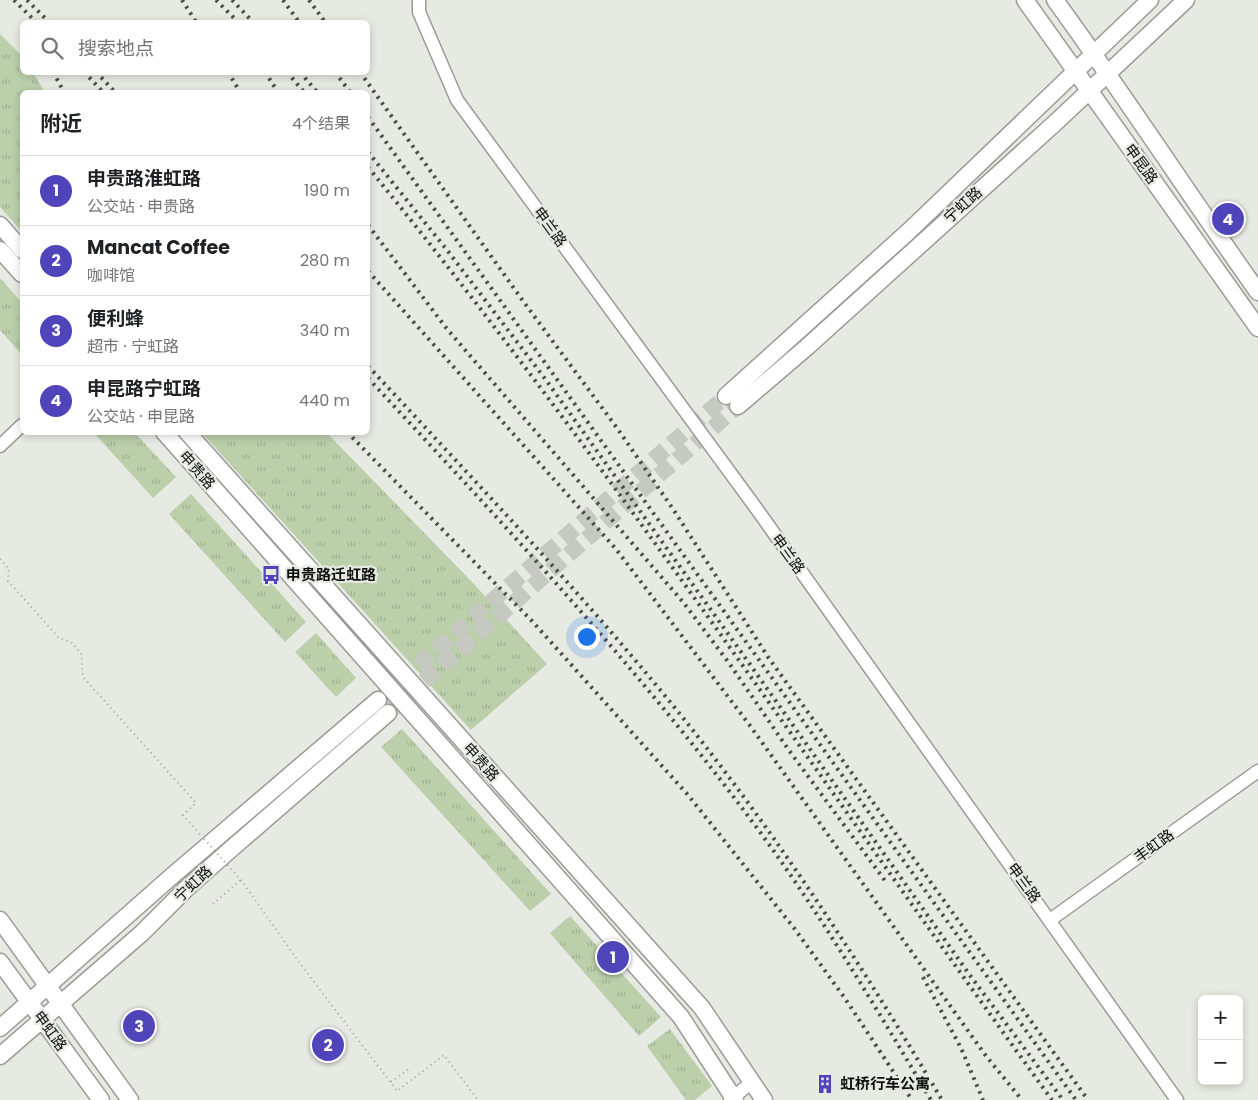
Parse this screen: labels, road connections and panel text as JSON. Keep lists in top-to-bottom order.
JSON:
{
  "streets": {
    "main road": [
      "申昆路",
      "宁虹路",
      "申贵路",
      "申虹路"
    ],
    "street": ["申兰路", "丰虹路"]
  },
  "crossings": [
    ["申昆路", "宁虹路"],
    ["宁虹路", "申虹路"],
    ["申兰路", "丰虹路"]
  ],
  "places": {
    "bus stop": ["申贵路迁虹路"],
    "building": ["虹桥行车公寓"]
  },
  "page": {
    "search": "搜索地点",
    "heading": ["附近", "4个结果"],
    "list": [
      {
        "mark": "1",
        "name": "申贵路淮虹路",
        "note": "公交站 · 申贵路",
        "value": "190 m"
      },
      {
        "mark": "2",
        "name": "Mancat Coffee",
        "note": "咖啡馆",
        "value": "280 m"
      },
      {
        "mark": "3",
        "name": "便利蜂",
        "note": "超市 · 宁虹路",
        "value": "340 m"
      },
      {
        "mark": "4",
        "name": "申昆路宁虹路",
        "note": "公交站 · 申昆路",
        "value": "440 m"
      }
    ],
    "pins": [
      "4",
      "1",
      "3",
      "2"
    ],
    "map_buttons": ["+", "−"]
  }
}
